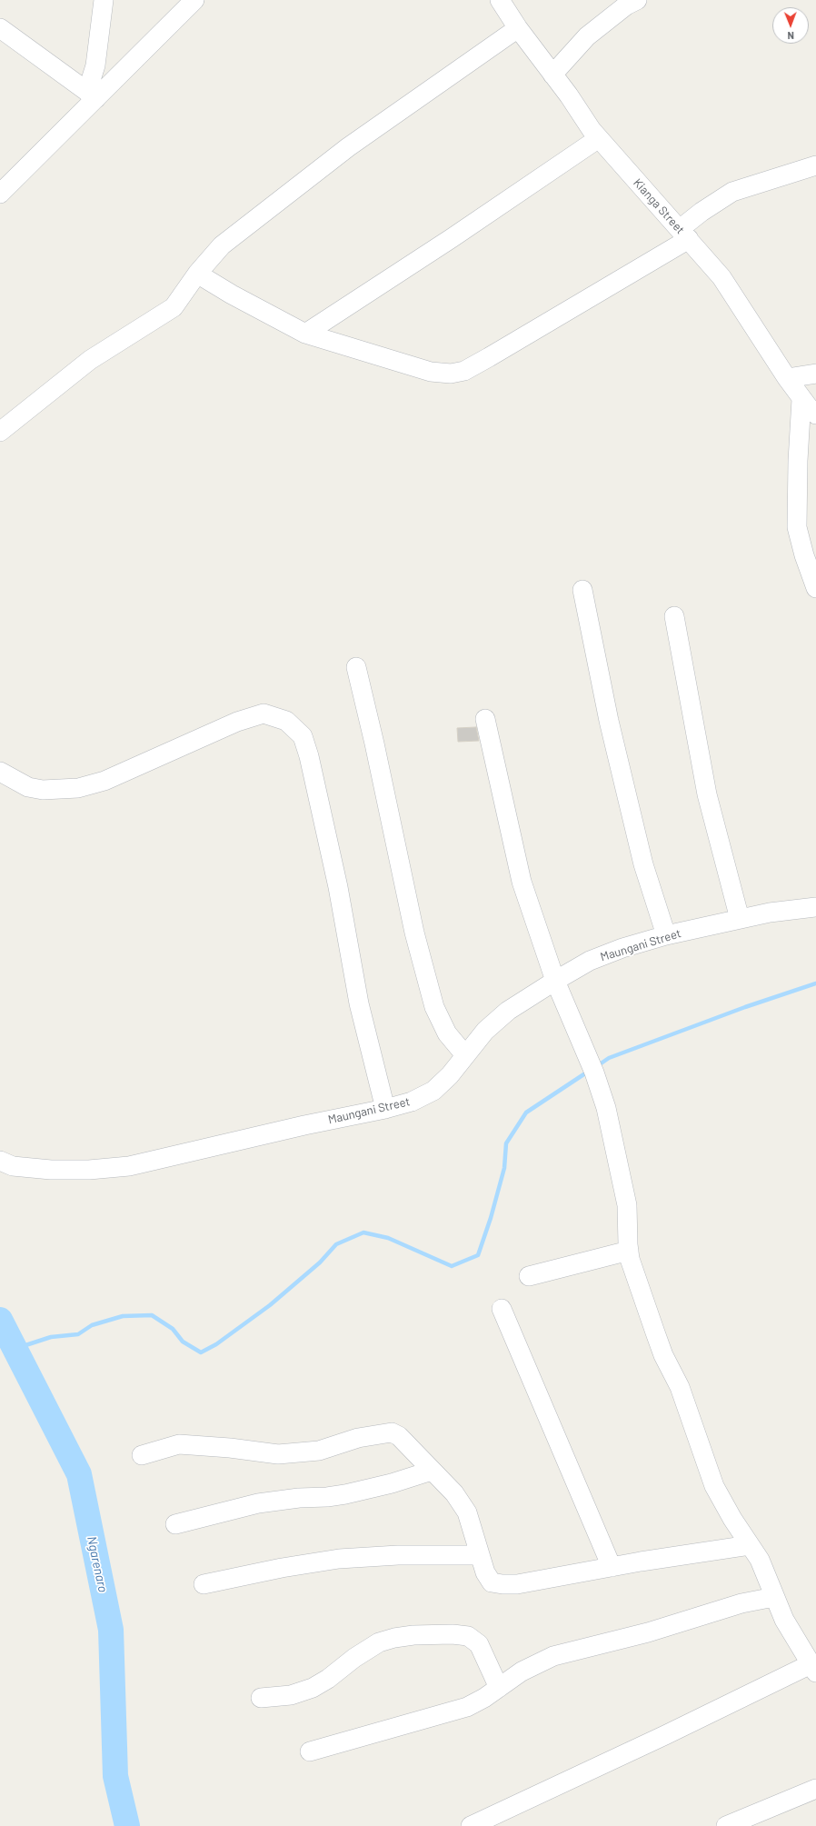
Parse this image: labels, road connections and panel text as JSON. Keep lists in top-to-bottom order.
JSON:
{
  "streets": {
    "street": ["Kianga Street", "Maungani Street"]
  },
  "water": ["Ngarenaro"],
  "north": "bottom"
}
